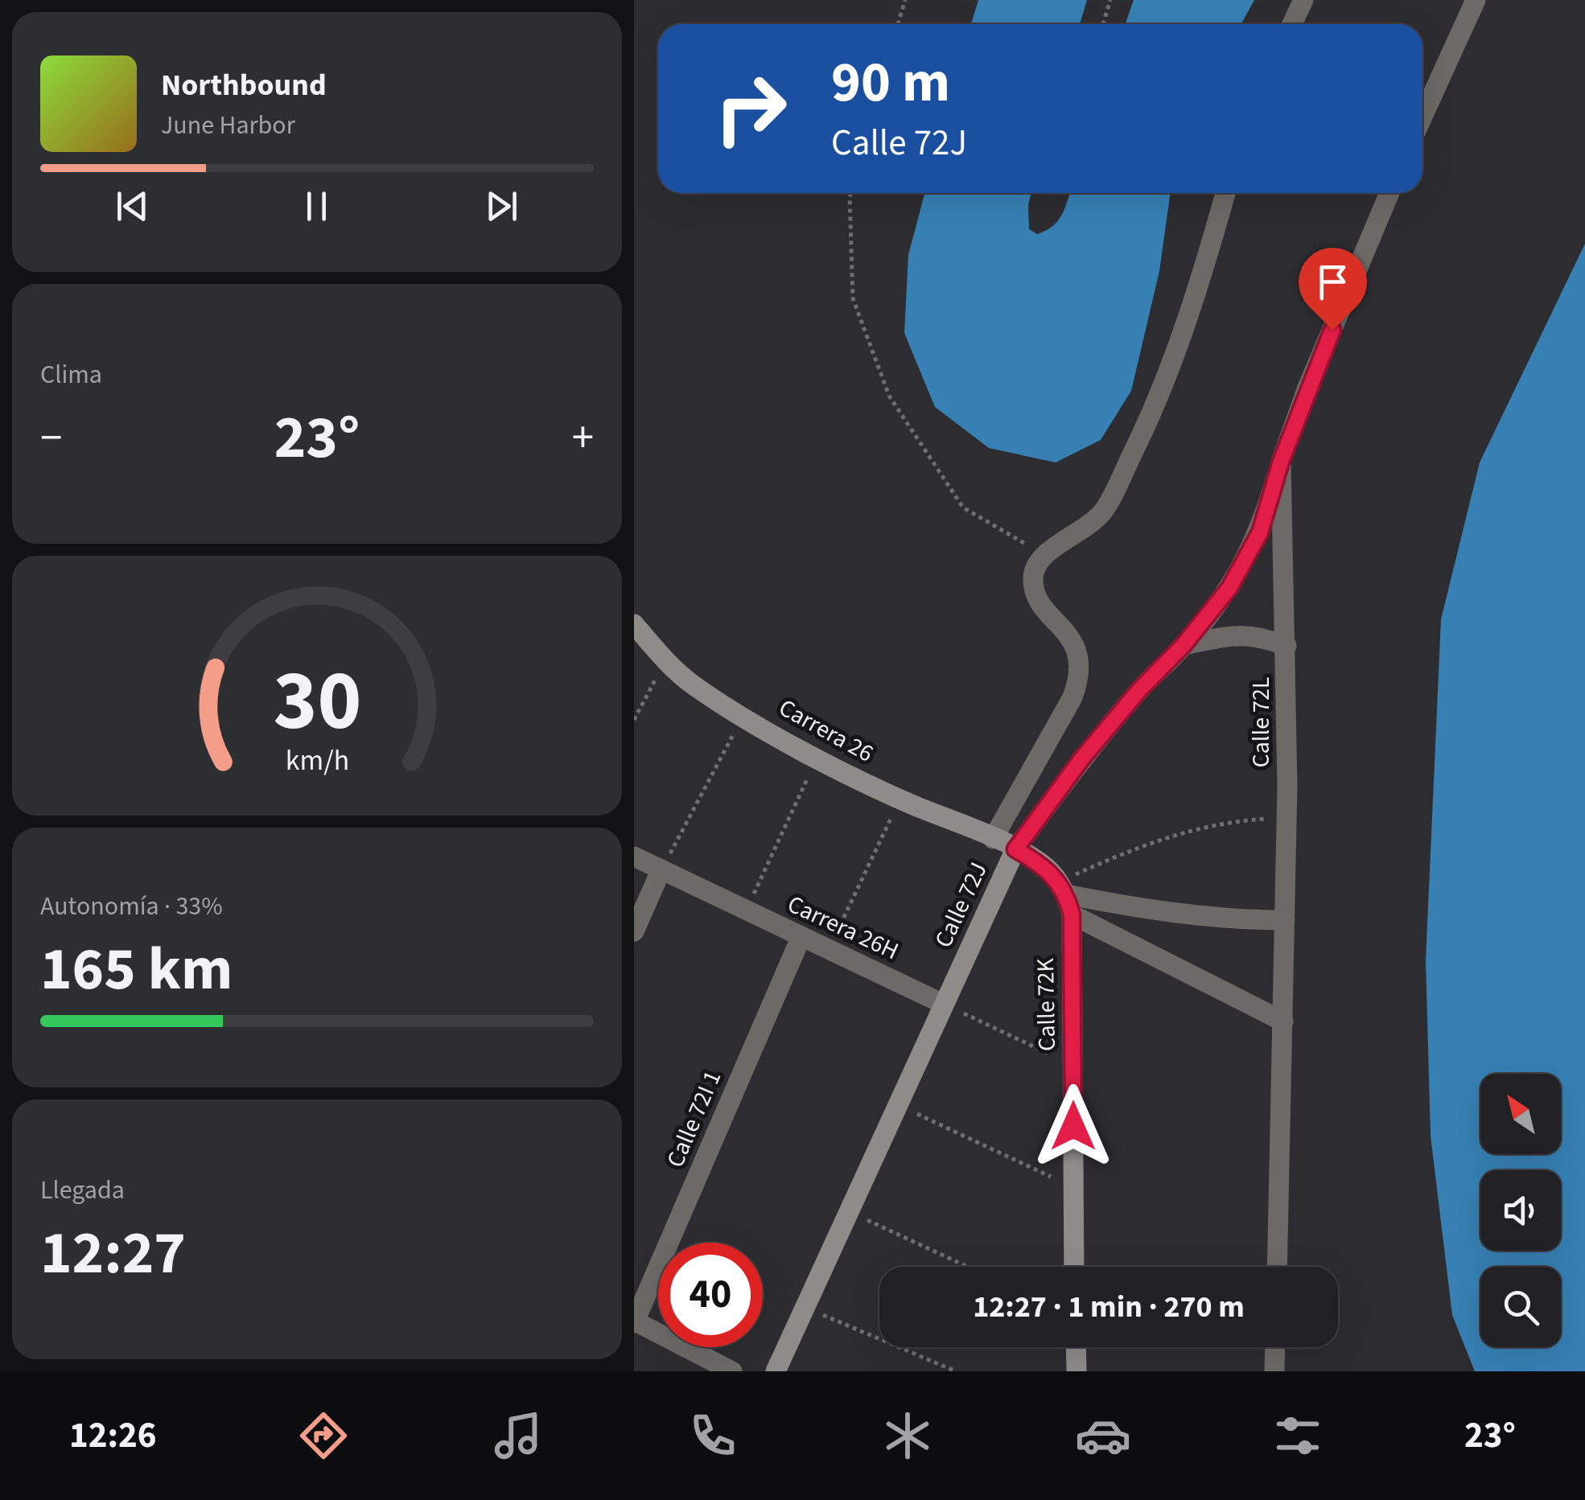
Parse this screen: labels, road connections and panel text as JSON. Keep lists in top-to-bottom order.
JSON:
{
  "streets": {
    "street": [
      "Calle 72L",
      "Carrera 26",
      "Calle 72J",
      "Carrera 26H",
      "Calle 72K",
      "Calle 72I 1"
    ]
  },
  "crossings": [
    ["Calle 72L", "Calle 72J"],
    ["Carrera 26", "Calle 72J"],
    ["Calle 72J", "Carrera 26H"],
    ["Carrera 26H", "Calle 72I 1"]
  ],
  "north": "top left",
  "page": {
    "turn": ["90 m", "Calle 72J"],
    "song": ["Northbound", "June Harbor"],
    "tile": [
      "Clima",
      ["Autonomía · 33%", "165 km"],
      ["Llegada", "12:27"]
    ],
    "heat": ["−", "23°", "+"],
    "limit": "40",
    "trip": "12:27 · 1 min · 270 m",
    "tabs": ["12:26", "23°"],
    "gauge": ["30", "km/h"]
  }
}
